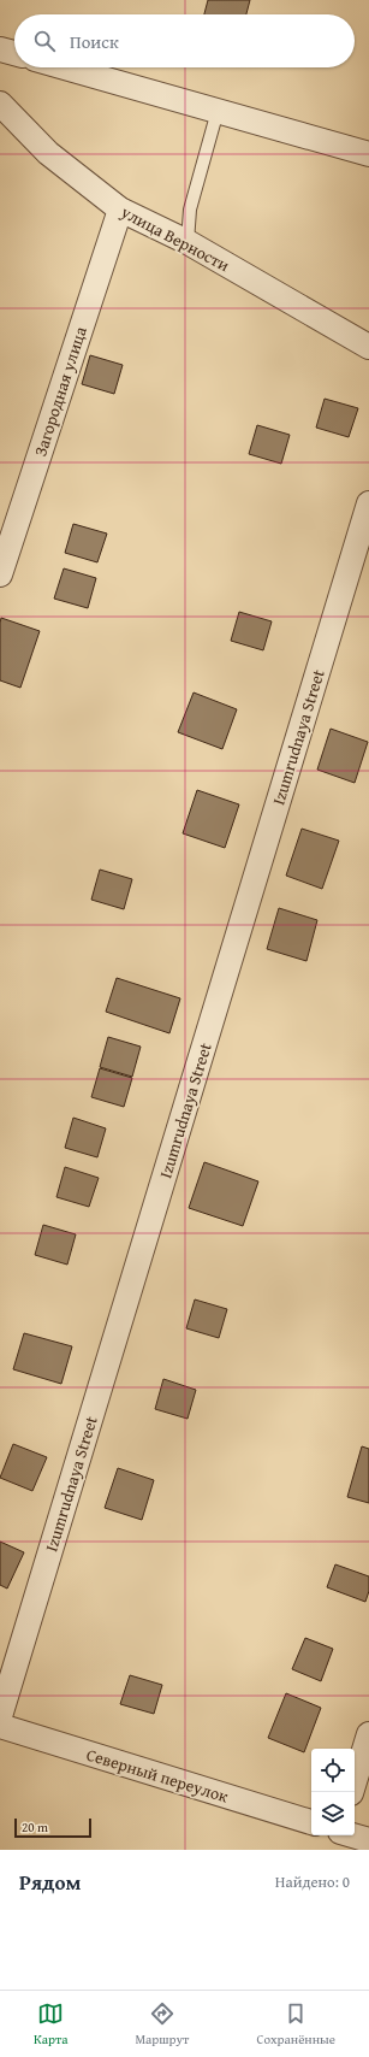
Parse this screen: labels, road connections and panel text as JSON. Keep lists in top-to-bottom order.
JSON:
{
  "streets": {
    "street": [
      "улица Верности",
      "Загородная улица",
      "Izumrudnaya Street",
      "Северный переулок"
    ]
  },
  "crossings": [
    ["улица Верности", "Загородная улица"]
  ],
  "scale_bar": "20 m",
  "page": {
    "search": "Поиск",
    "scale": "20 m",
    "heading": ["Рядом", "Найдено: 0"],
    "nav": ["Карта", "Маршрут", "Сохранённые"]
  }
}
